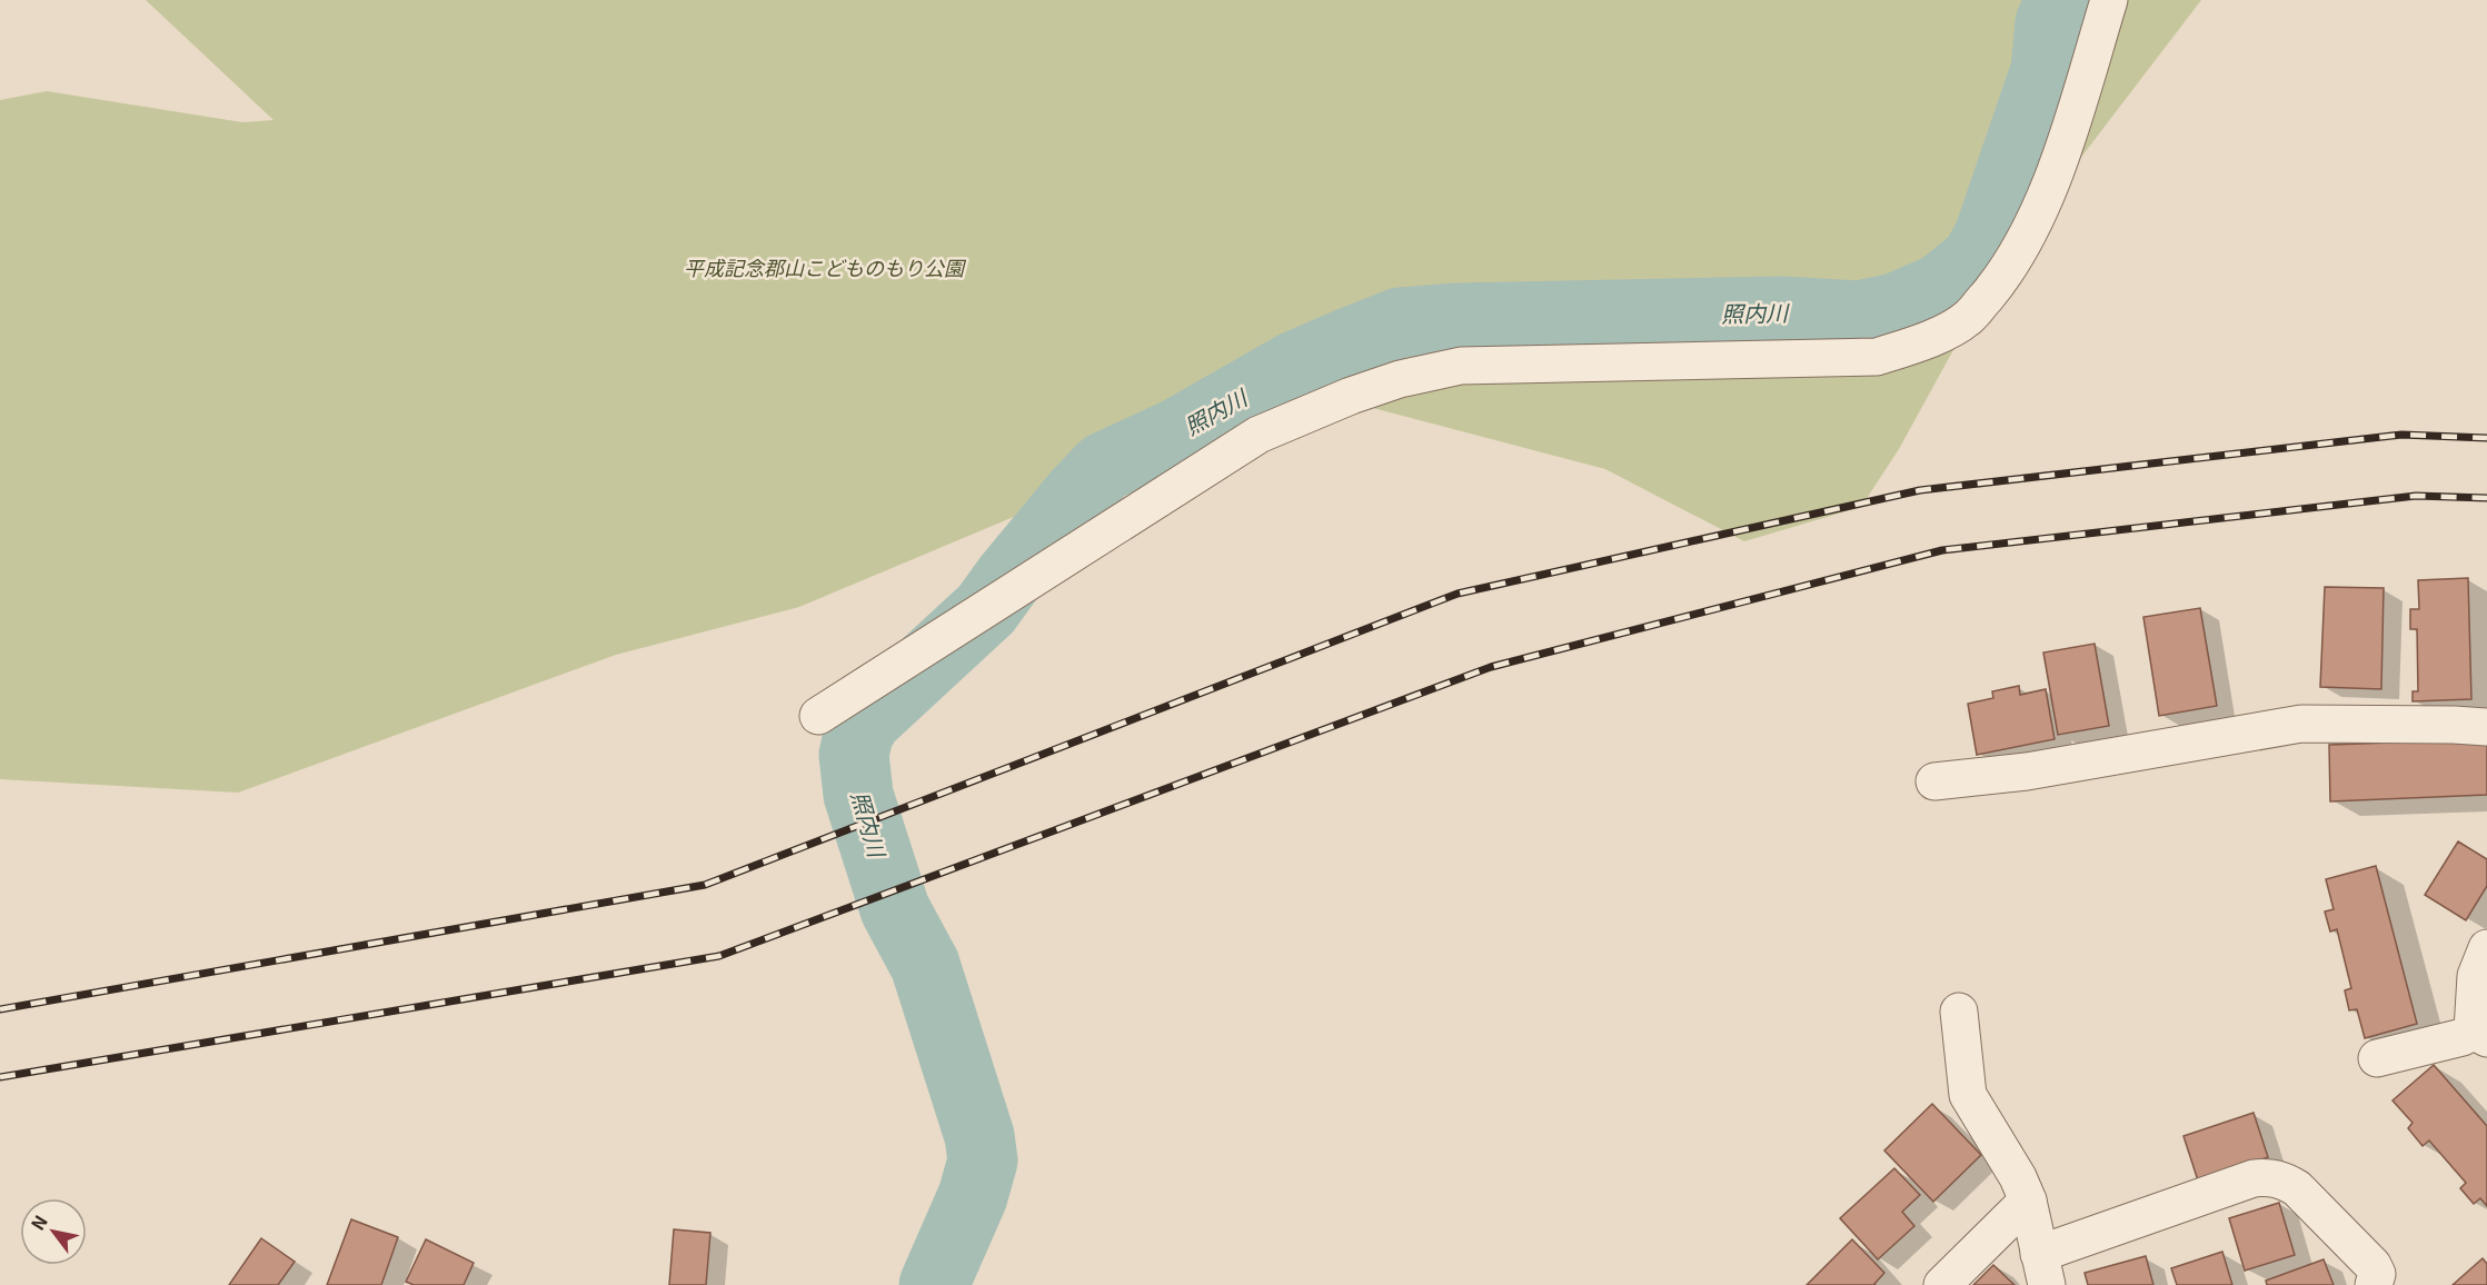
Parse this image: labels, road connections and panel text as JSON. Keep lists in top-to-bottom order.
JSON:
{
  "water": ["照内川"],
  "parks": ["平成記念郡山こどものもり公園"],
  "north": "top left"
}
